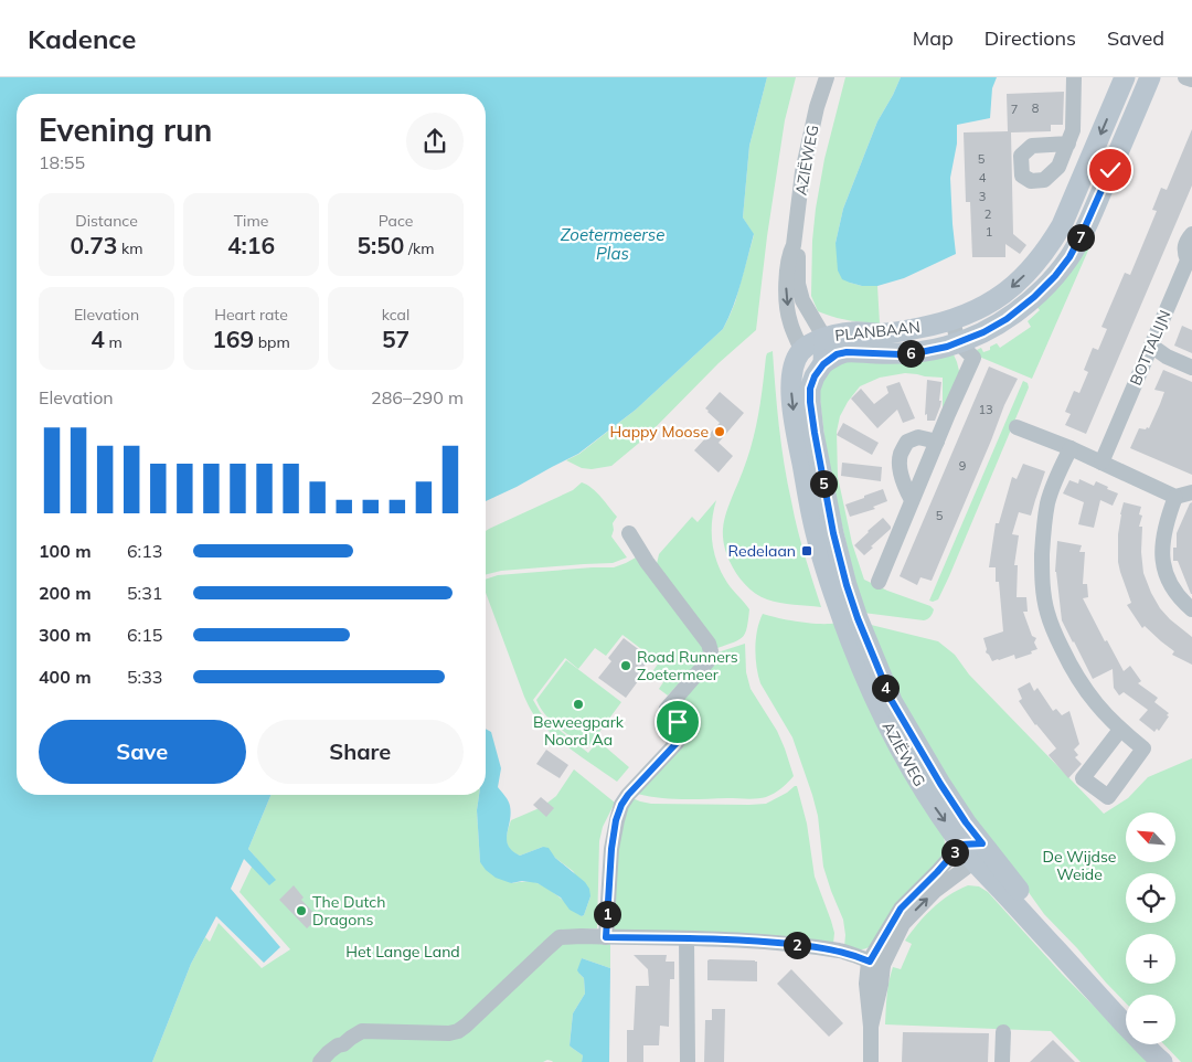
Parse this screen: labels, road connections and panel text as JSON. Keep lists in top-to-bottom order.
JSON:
{
  "streets": {
    "street": ["AZIËWEG", "PLANBAAN", "BOTTALIJN"]
  },
  "crossings": [
    ["AZIËWEG", "PLANBAAN"]
  ],
  "water": ["Zoetermeerse Plas"],
  "parks": ["De Wijdse Weide", "Het Lange Land"],
  "places": {
    "other": [
      "Happy Moose",
      "Road Runners Zoetermeer",
      "Beweegpark Noord Aa",
      "The Dutch Dragons"
    ],
    "transit": ["Redelaan"]
  },
  "house_numbers": [
    "8",
    "7",
    "5",
    "4",
    "3",
    "2",
    "1",
    "13",
    "9",
    "5"
  ],
  "north": "top left",
  "page": {
    "header": "Kadence",
    "nav": ["Map", "Directions", "Saved"],
    "heading": ["Evening run", "18:55"],
    "stats": [
      ["Distance", "0.73 km"],
      ["Time", "4:16"],
      ["Pace", "5:50 /km"],
      ["Elevation", "4 m"],
      ["Heart rate", "169 bpm"],
      ["kcal", "57"]
    ],
    "pins": [
      "7",
      "6",
      "5",
      "4",
      "3",
      "1",
      "2"
    ],
    "chart": ["Elevation", "286–290 m"],
    "list": [
      {
        "name": "100 m",
        "note": "6:13"
      },
      {
        "name": "200 m",
        "note": "5:31"
      },
      {
        "name": "300 m",
        "note": "6:15"
      },
      {
        "name": "400 m",
        "note": "5:33"
      }
    ],
    "buttons": ["Save", "Share"],
    "map_buttons": ["+", "−"]
  }
}
